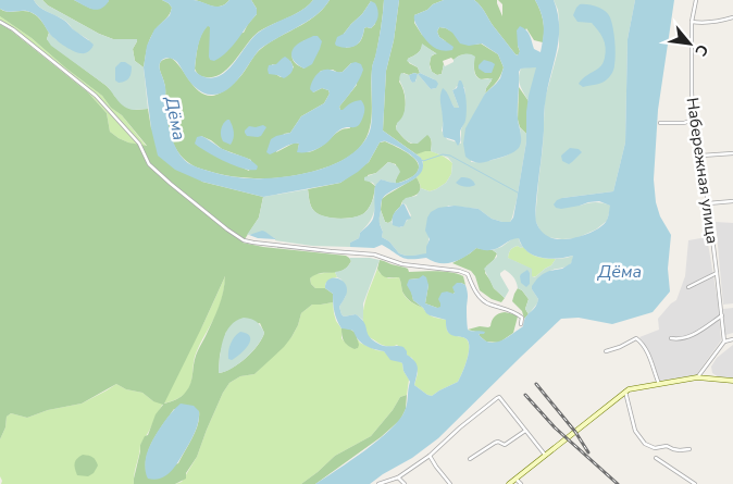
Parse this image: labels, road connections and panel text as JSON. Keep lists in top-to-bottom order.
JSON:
{
  "streets": {
    "street": ["Набережная улица"]
  },
  "water": ["Дёма"],
  "north": "bottom right"
}
